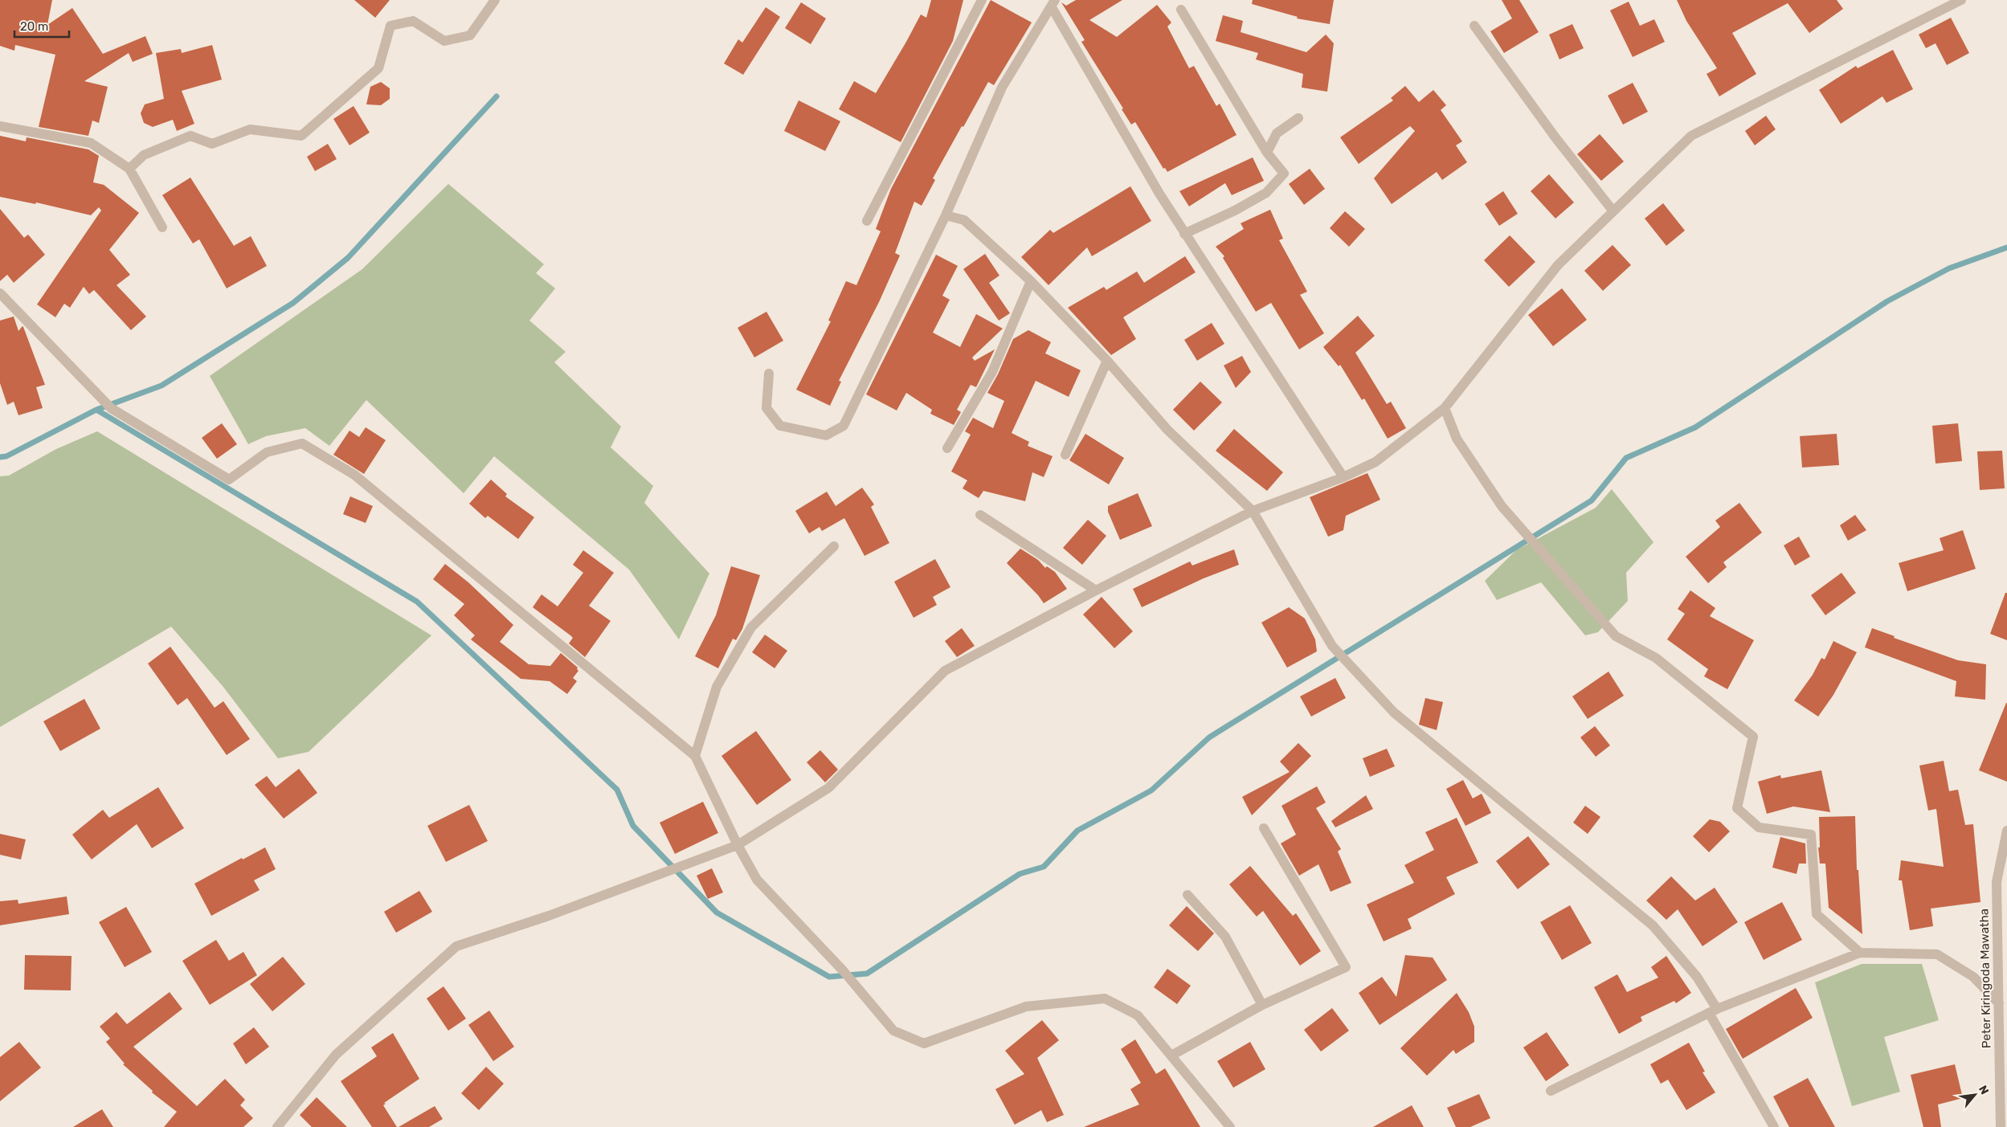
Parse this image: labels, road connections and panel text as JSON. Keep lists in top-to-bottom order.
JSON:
{
  "streets": {
    "street": ["Peter Kiringoda Mawatha"]
  },
  "scale_bar": "20 m",
  "north": "top right"
}
